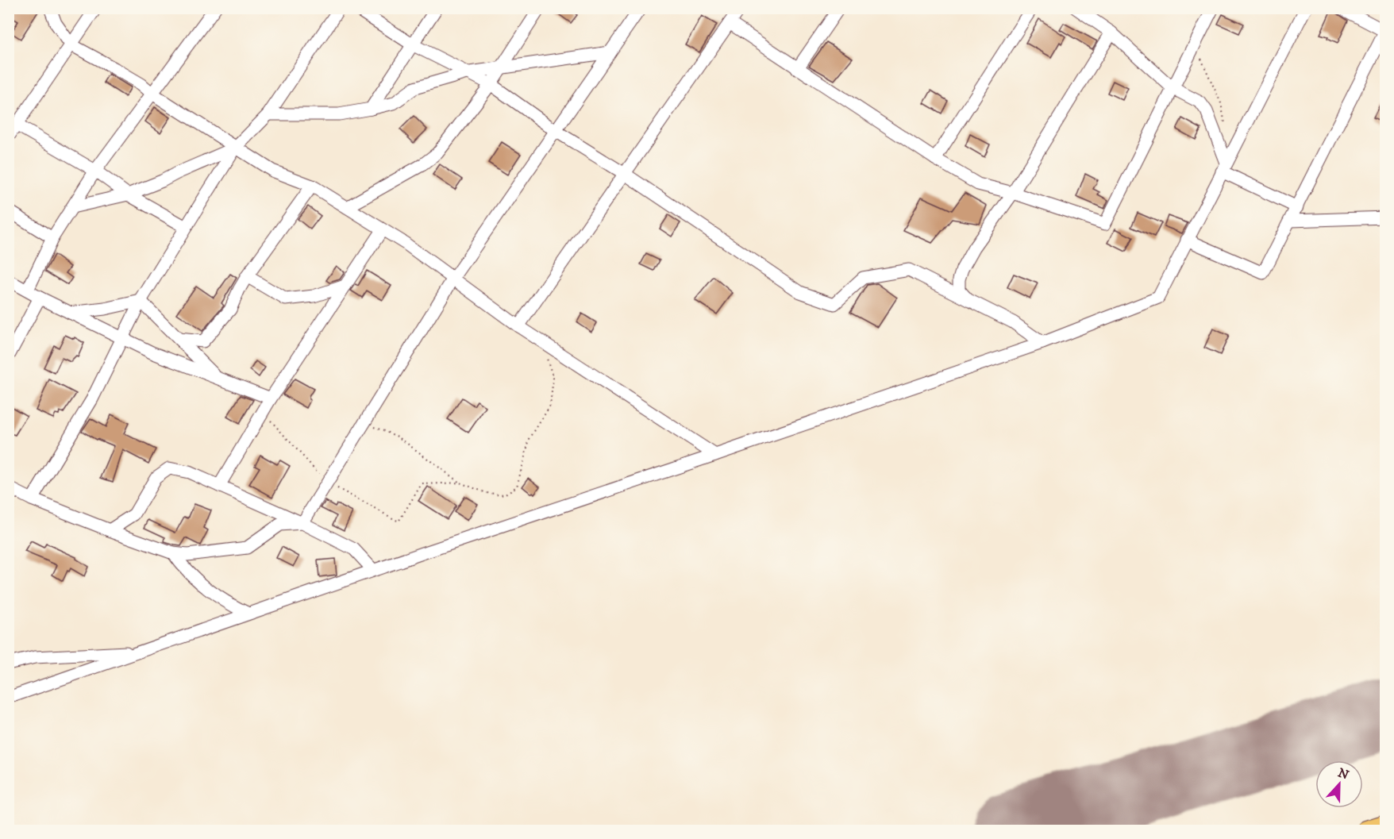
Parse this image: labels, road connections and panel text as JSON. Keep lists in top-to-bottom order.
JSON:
{
  "north": "top"
}
